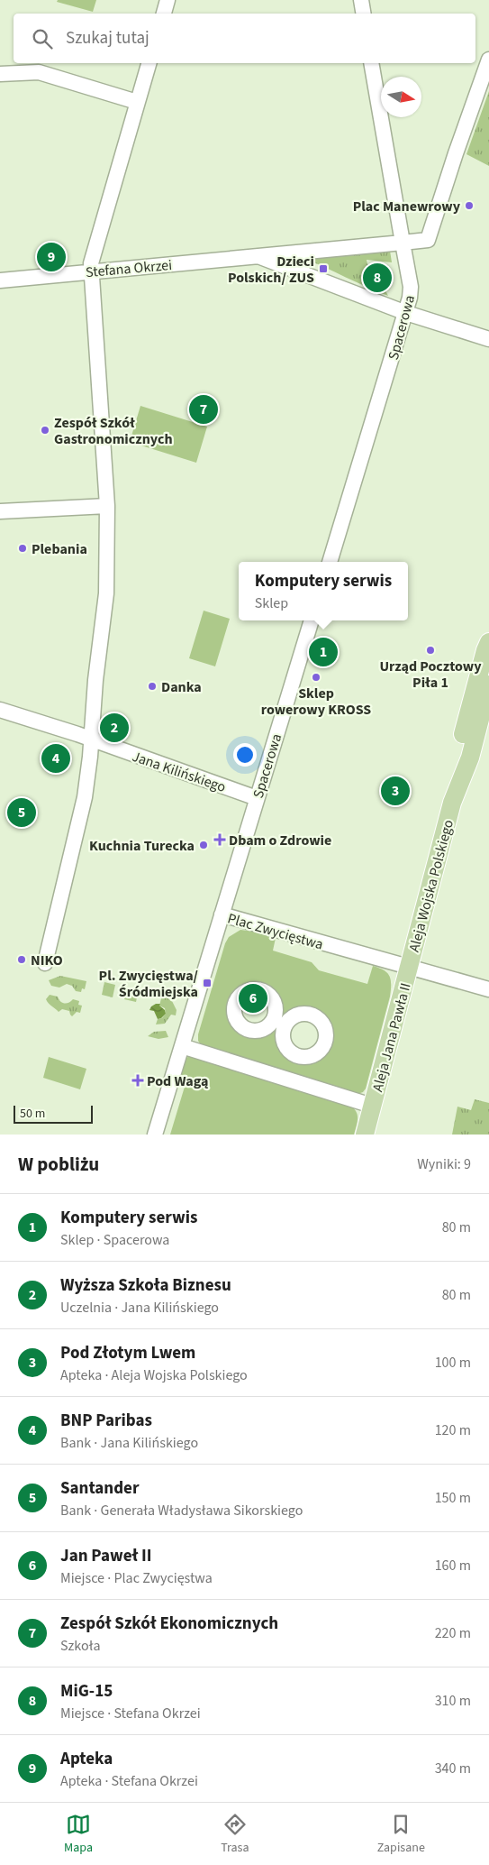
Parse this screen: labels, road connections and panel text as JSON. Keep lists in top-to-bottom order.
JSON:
{
  "streets": {
    "main road": ["Aleja Wojska Polskiego", "Aleja Jana Pawła II"],
    "street": [
      "Stefana Okrzei",
      "Spacerowa",
      "Jana Kilińskiego",
      "Plac Zwycięstwa"
    ]
  },
  "crossings": [
    ["Stefana Okrzei", "Spacerowa"],
    ["Spacerowa", "Jana Kilińskiego"],
    ["Spacerowa", "Plac Zwycięstwa"],
    ["Aleja Wojska Polskiego", "Plac Zwycięstwa"],
    ["Aleja Wojska Polskiego", "Aleja Jana Pawła II"],
    ["Plac Zwycięstwa", "Aleja Jana Pawła II"]
  ],
  "places": {
    "other": [
      "Plac Manewrowy",
      "Zespół Szkół Gastronomicznych",
      "Plebania",
      "Urząd Pocztowy Piła 1",
      "Sklep rowerowy KROSS",
      "Danka",
      "Kuchnia Turecka",
      "NIKO"
    ],
    "transit": ["Dzieci Polskich/ ZUS", "Pl. Zwycięstwa/ Śródmiejska"],
    "health": ["Dbam o Zdrowie", "Pod Wagą"]
  },
  "scale_bar": "50 m",
  "north": "right",
  "page": {
    "search": "Szukaj tutaj",
    "pins": [
      "9",
      "8",
      "7",
      "1",
      "2",
      "4",
      "3",
      "5",
      "6"
    ],
    "popup": ["Komputery serwis", "Sklep"],
    "scale": "50 m",
    "heading": ["W pobliżu", "Wyniki: 9"],
    "list": [
      {
        "mark": "1",
        "name": "Komputery serwis",
        "note": "Sklep · Spacerowa",
        "value": "80 m"
      },
      {
        "mark": "2",
        "name": "Wyższa Szkoła Biznesu",
        "note": "Uczelnia · Jana Kilińskiego",
        "value": "80 m"
      },
      {
        "mark": "3",
        "name": "Pod Złotym Lwem",
        "note": "Apteka · Aleja Wojska Polskiego",
        "value": "100 m"
      },
      {
        "mark": "4",
        "name": "BNP Paribas",
        "note": "Bank · Jana Kilińskiego",
        "value": "120 m"
      },
      {
        "mark": "5",
        "name": "Santander",
        "note": "Bank · Generała Władysława Sikorskiego",
        "value": "150 m"
      },
      {
        "mark": "6",
        "name": "Jan Paweł II",
        "note": "Miejsce · Plac Zwycięstwa",
        "value": "160 m"
      },
      {
        "mark": "7",
        "name": "Zespół Szkół Ekonomicznych",
        "note": "Szkoła",
        "value": "220 m"
      },
      {
        "mark": "8",
        "name": "MiG-15",
        "note": "Miejsce · Stefana Okrzei",
        "value": "310 m"
      },
      {
        "mark": "9",
        "name": "Apteka",
        "note": "Apteka · Stefana Okrzei",
        "value": "340 m"
      }
    ],
    "nav": ["Mapa", "Trasa", "Zapisane"]
  }
}
